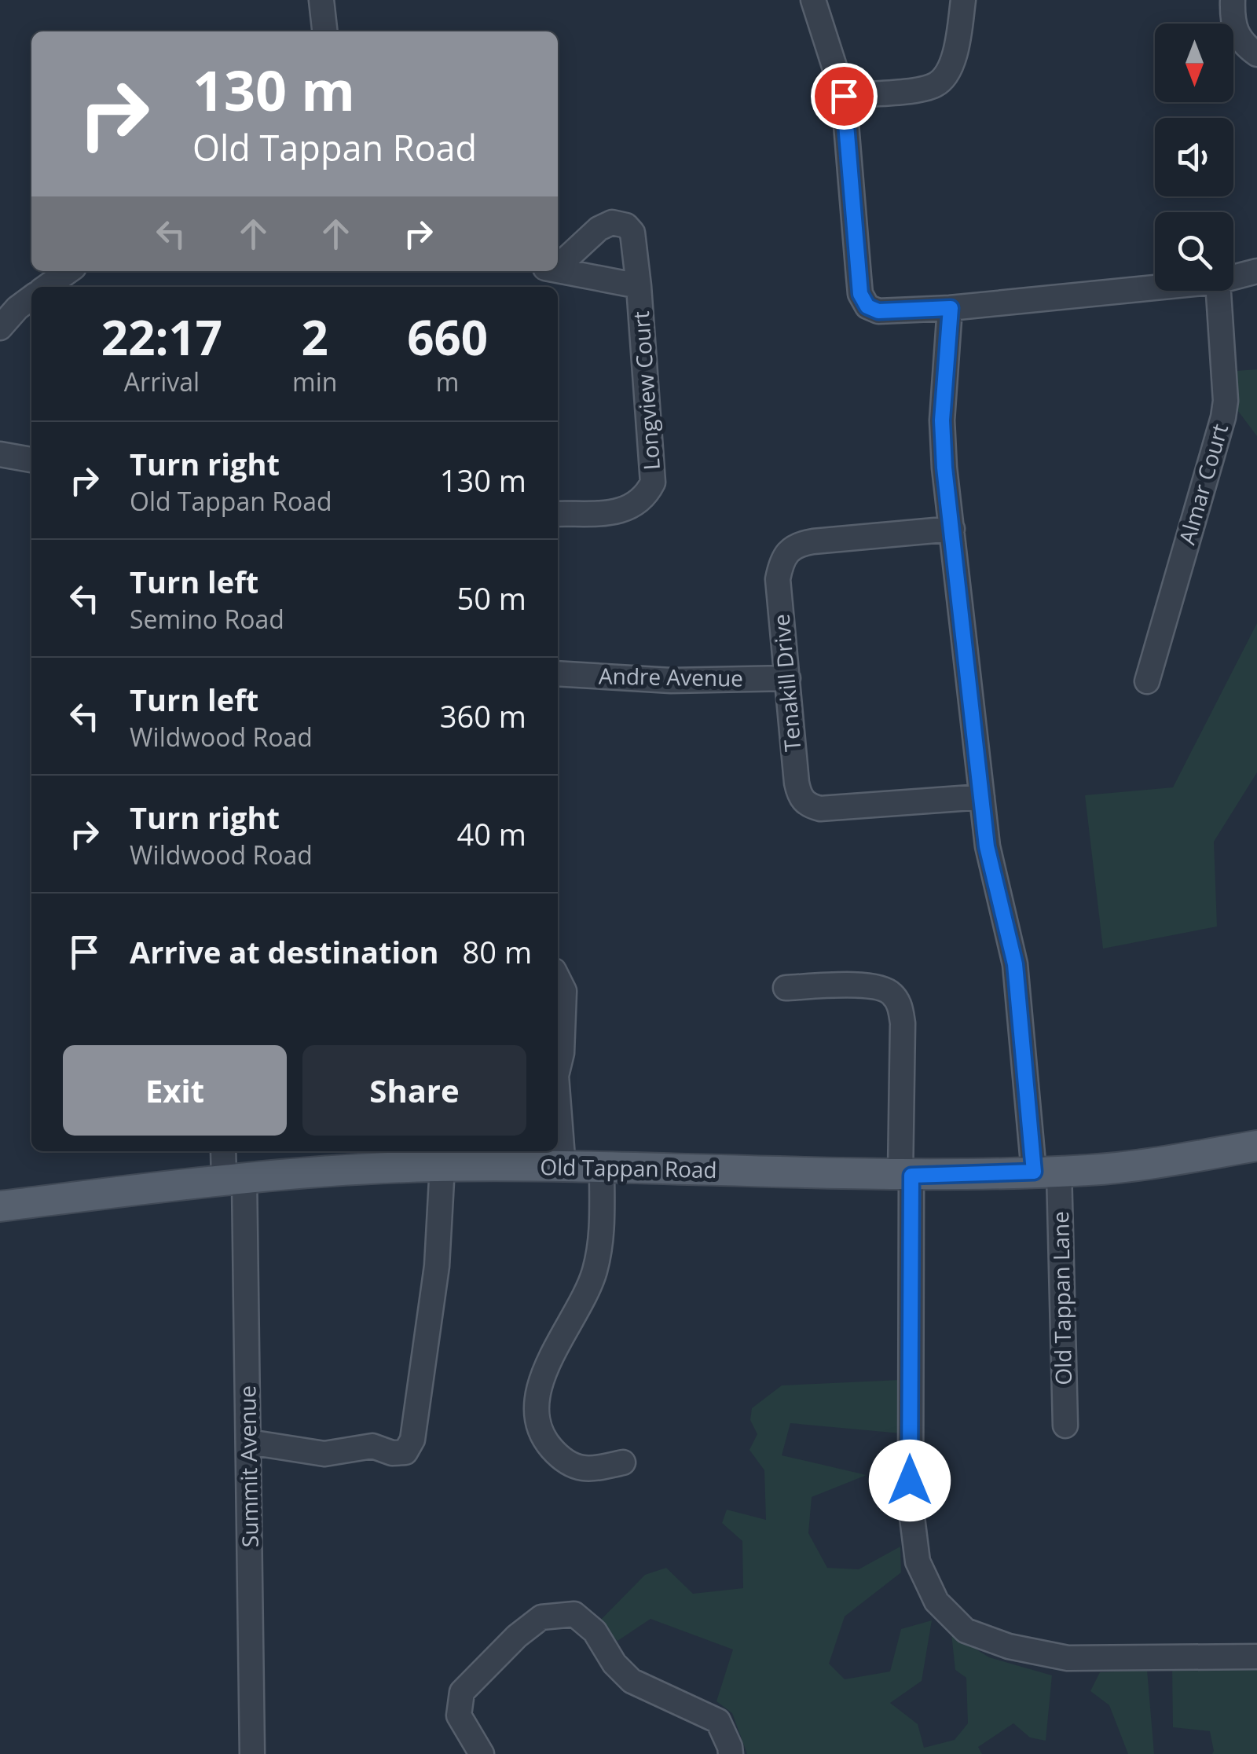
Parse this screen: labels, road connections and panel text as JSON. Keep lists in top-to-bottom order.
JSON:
{
  "streets": {
    "main road": ["Old Tappan Road"],
    "street": [
      "Longview Court",
      "Almar Court",
      "Andre Avenue",
      "Tenakill Drive",
      "Old Tappan Lane",
      "Summit Avenue"
    ]
  },
  "crossings": [
    ["Andre Avenue", "Tenakill Drive"],
    ["Tenakill Drive", "Old Tappan Lane"],
    ["Old Tappan Road", "Old Tappan Lane"],
    ["Old Tappan Road", "Summit Avenue"]
  ],
  "north": "bottom",
  "page": {
    "turn": ["130 m", "Old Tappan Road"],
    "eta": [
      "22:17",
      "Arrival",
      "2",
      "min",
      "660",
      "m"
    ],
    "list": [
      {
        "name": "Turn right",
        "note": "Old Tappan Road",
        "value": "130 m"
      },
      {
        "name": "Turn left",
        "note": "Semino Road",
        "value": "50 m"
      },
      {
        "name": "Turn left",
        "note": "Wildwood Road",
        "value": "360 m"
      },
      {
        "name": "Turn right",
        "note": "Wildwood Road",
        "value": "40 m"
      },
      {
        "name": "Arrive at destination",
        "value": "80 m"
      }
    ],
    "buttons": ["Exit", "Share"]
  }
}
